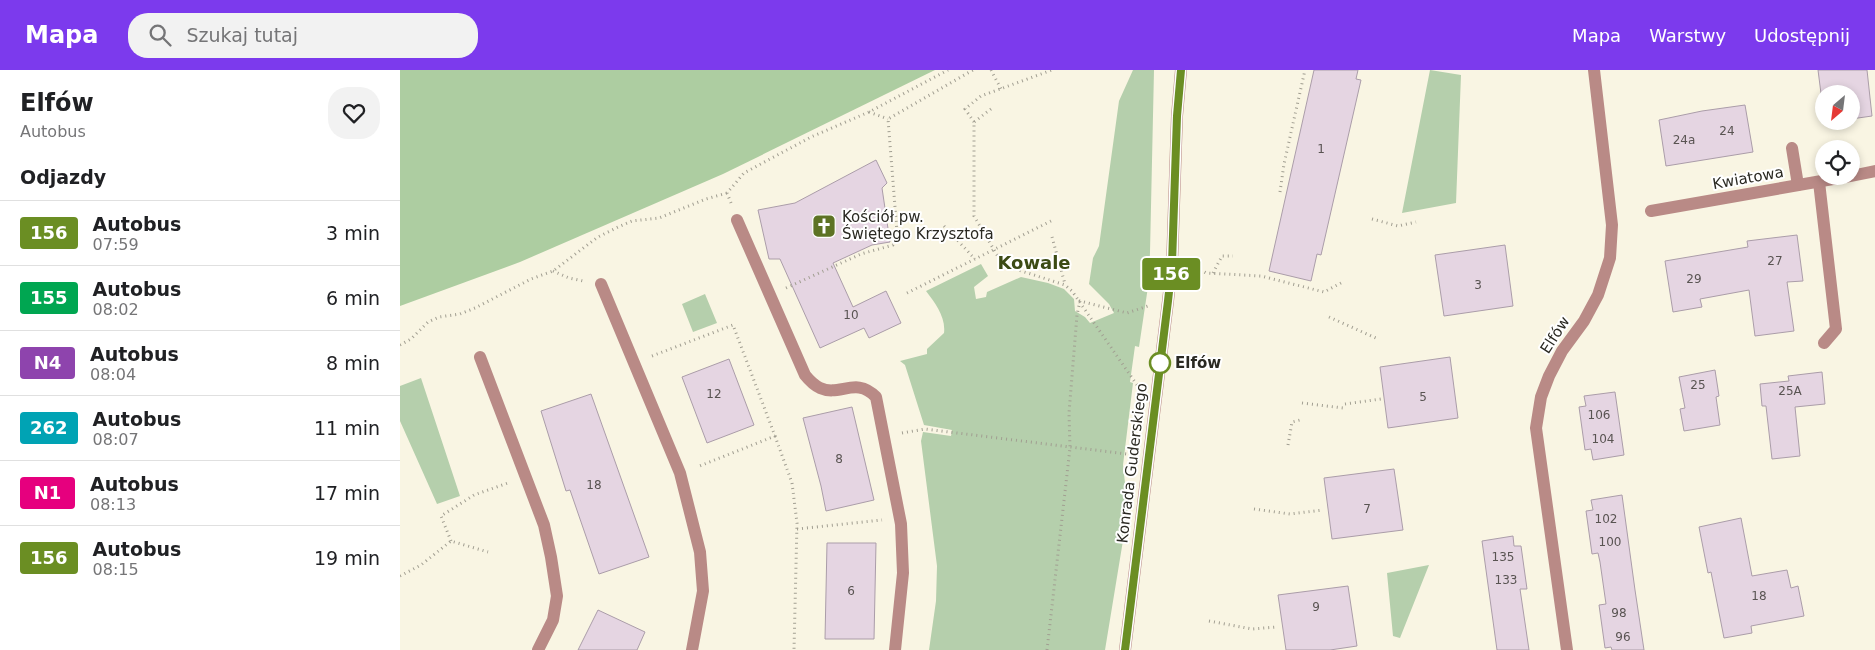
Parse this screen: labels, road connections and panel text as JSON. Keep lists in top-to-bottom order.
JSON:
{
  "streets": {
    "street": ["Kwiatowa", "Elfów", "Konrada Guderskiego"]
  },
  "districts": ["Kowale"],
  "places": {
    "church": ["Kościół pw. Świętego Krzysztofa"],
    "other": ["Elfów"]
  },
  "lines": ["bus line 156"],
  "house_numbers": [
    "24",
    "24a",
    "1",
    "27",
    "29",
    "3",
    "10",
    "25",
    "25A",
    "12",
    "5",
    "106",
    "104",
    "8",
    "18",
    "7",
    "102",
    "100",
    "135",
    "133",
    "6",
    "18",
    "9",
    "98",
    "96"
  ],
  "north": "bottom left",
  "page": {
    "header": "Mapa",
    "search": "Szukaj tutaj",
    "nav": ["Mapa", "Warstwy", "Udostępnij"],
    "heading": [
      ["Elfów", "Autobus"],
      "Odjazdy"
    ],
    "on_map": "156",
    "list": [
      {
        "mark": "156",
        "name": "Autobus",
        "note": "07:59",
        "value": "3 min"
      },
      {
        "mark": "155",
        "name": "Autobus",
        "note": "08:02",
        "value": "6 min"
      },
      {
        "mark": "N4",
        "name": "Autobus",
        "note": "08:04",
        "value": "8 min"
      },
      {
        "mark": "262",
        "name": "Autobus",
        "note": "08:07",
        "value": "11 min"
      },
      {
        "mark": "N1",
        "name": "Autobus",
        "note": "08:13",
        "value": "17 min"
      },
      {
        "mark": "156",
        "name": "Autobus",
        "note": "08:15",
        "value": "19 min"
      }
    ]
  }
}
